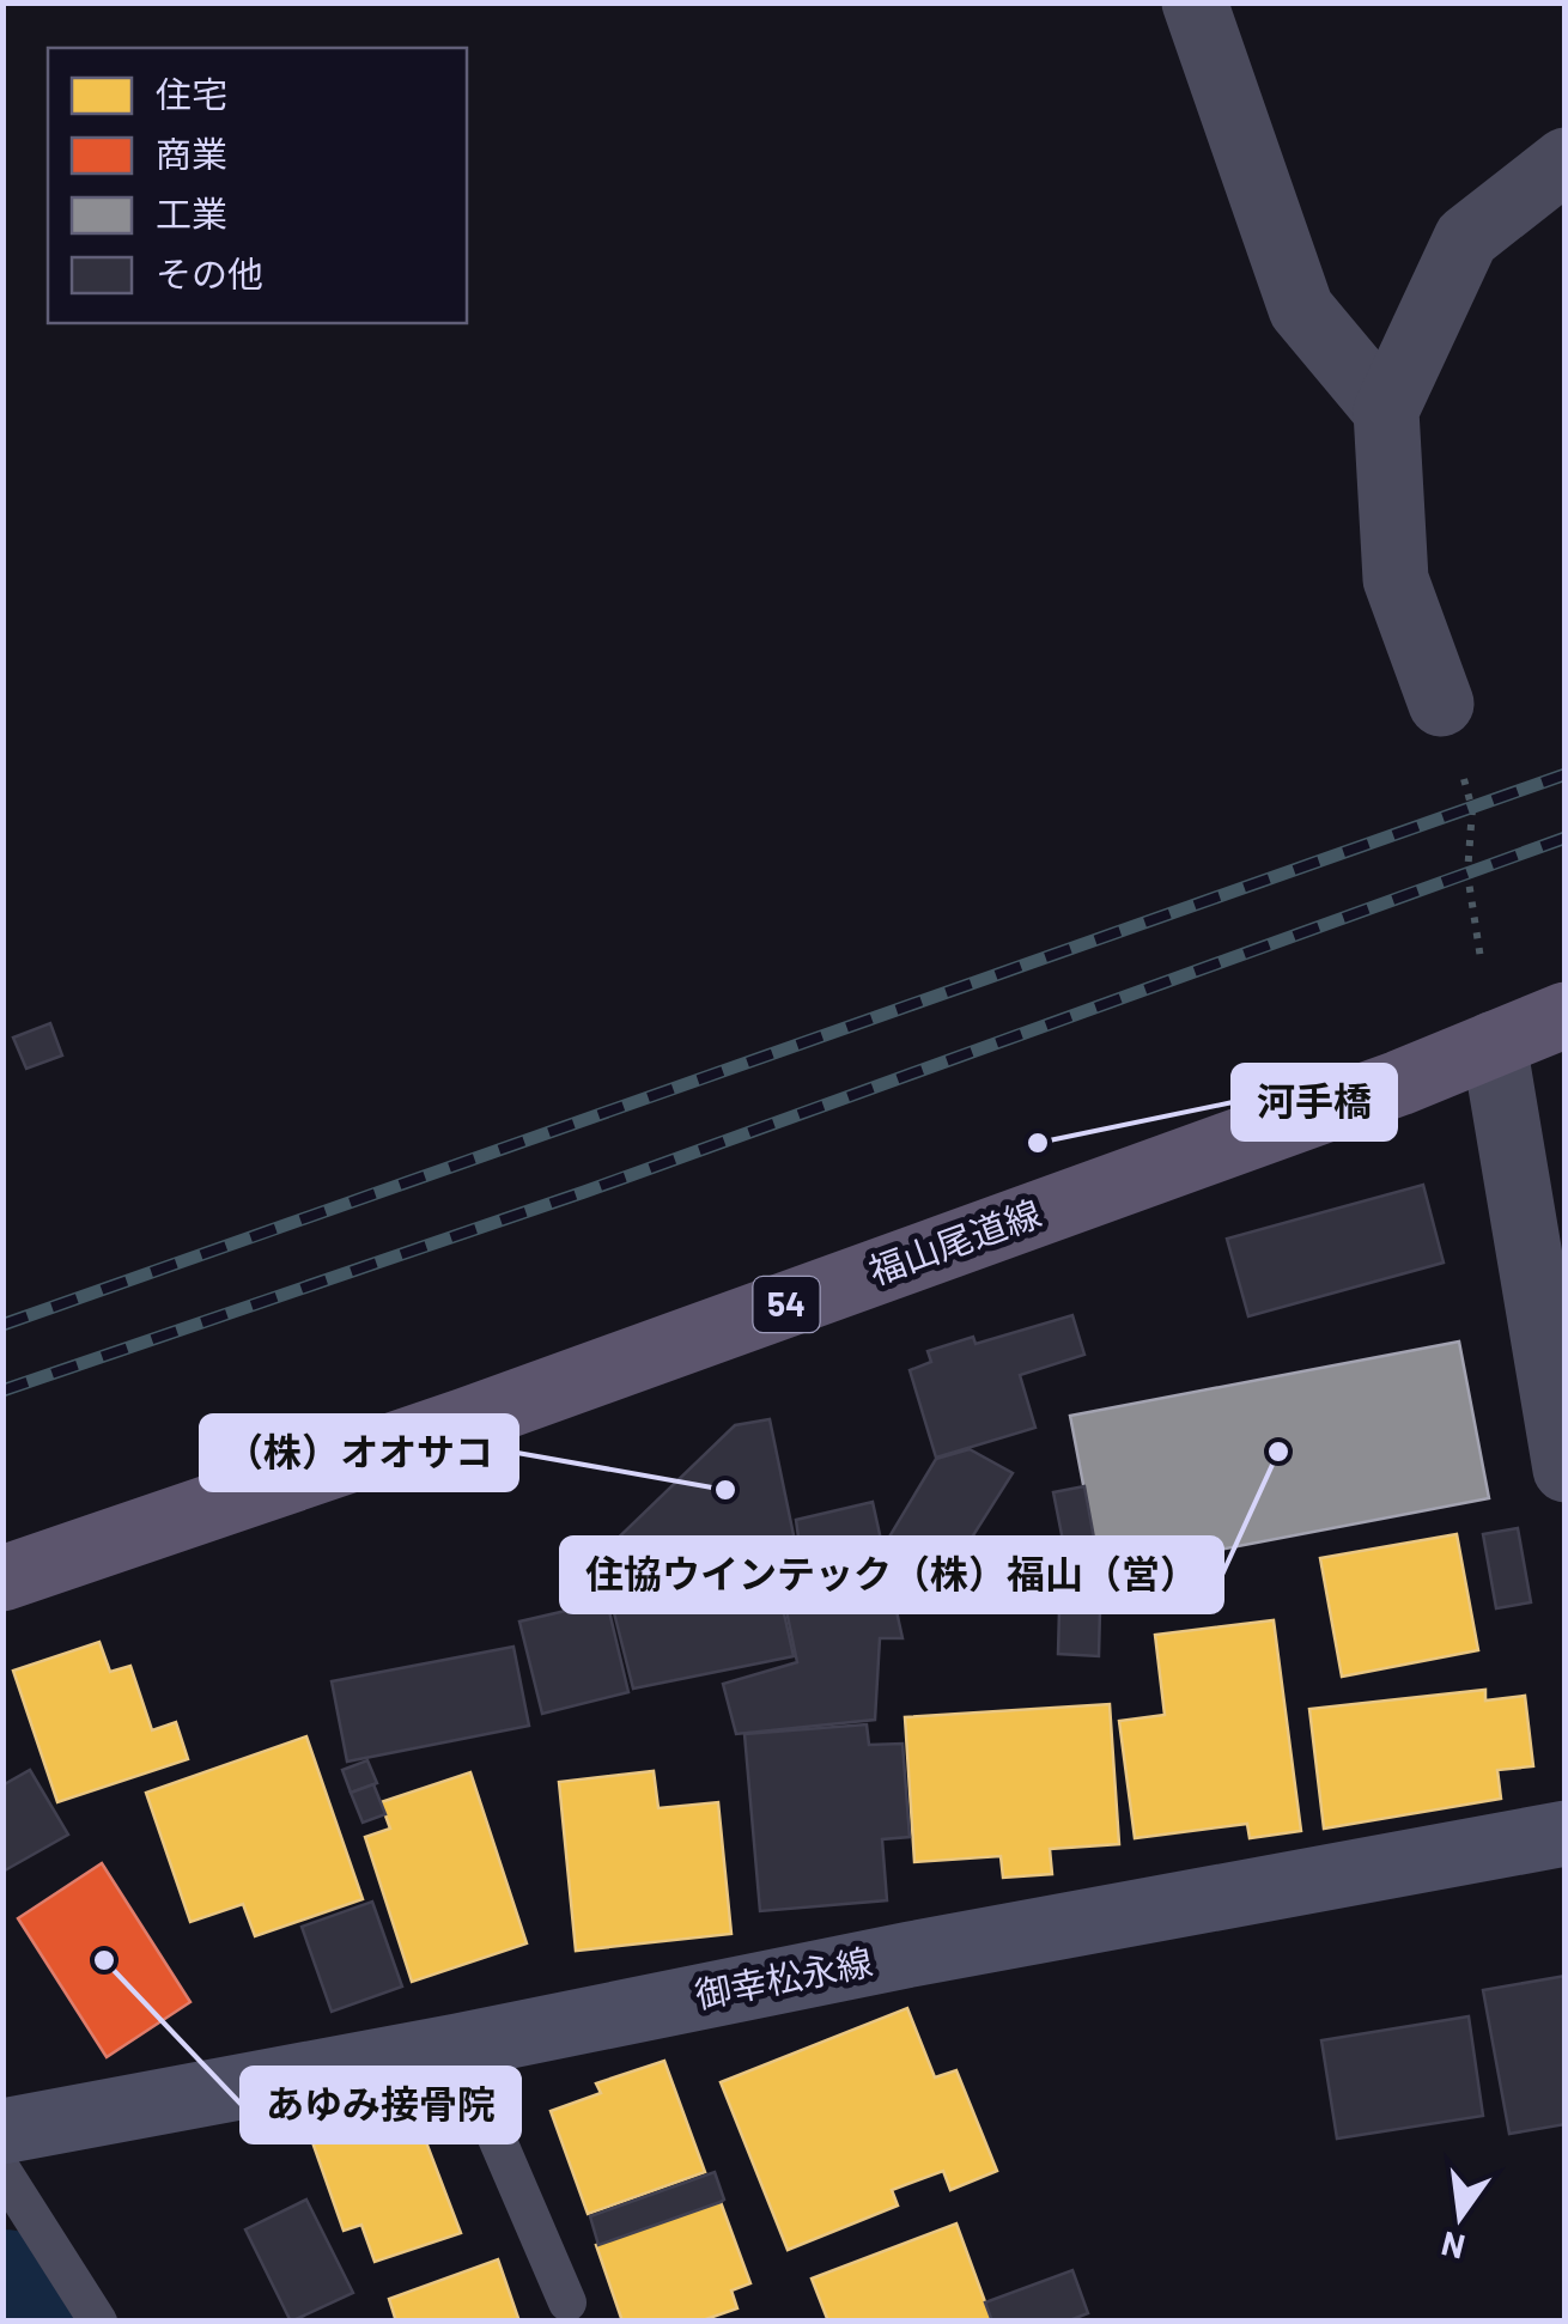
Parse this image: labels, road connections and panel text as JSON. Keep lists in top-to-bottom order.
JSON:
{
  "streets": {
    "main road": ["福山尾道線", "54", "御幸松永線"]
  },
  "places": [
    "河手橋",
    "住協ウインテック（株）福山（営）",
    "（株）オオサコ",
    "あゆみ接骨院"
  ],
  "legend": [
    "住宅",
    "商業",
    "工業",
    "その他"
  ],
  "north": "bottom"
}
